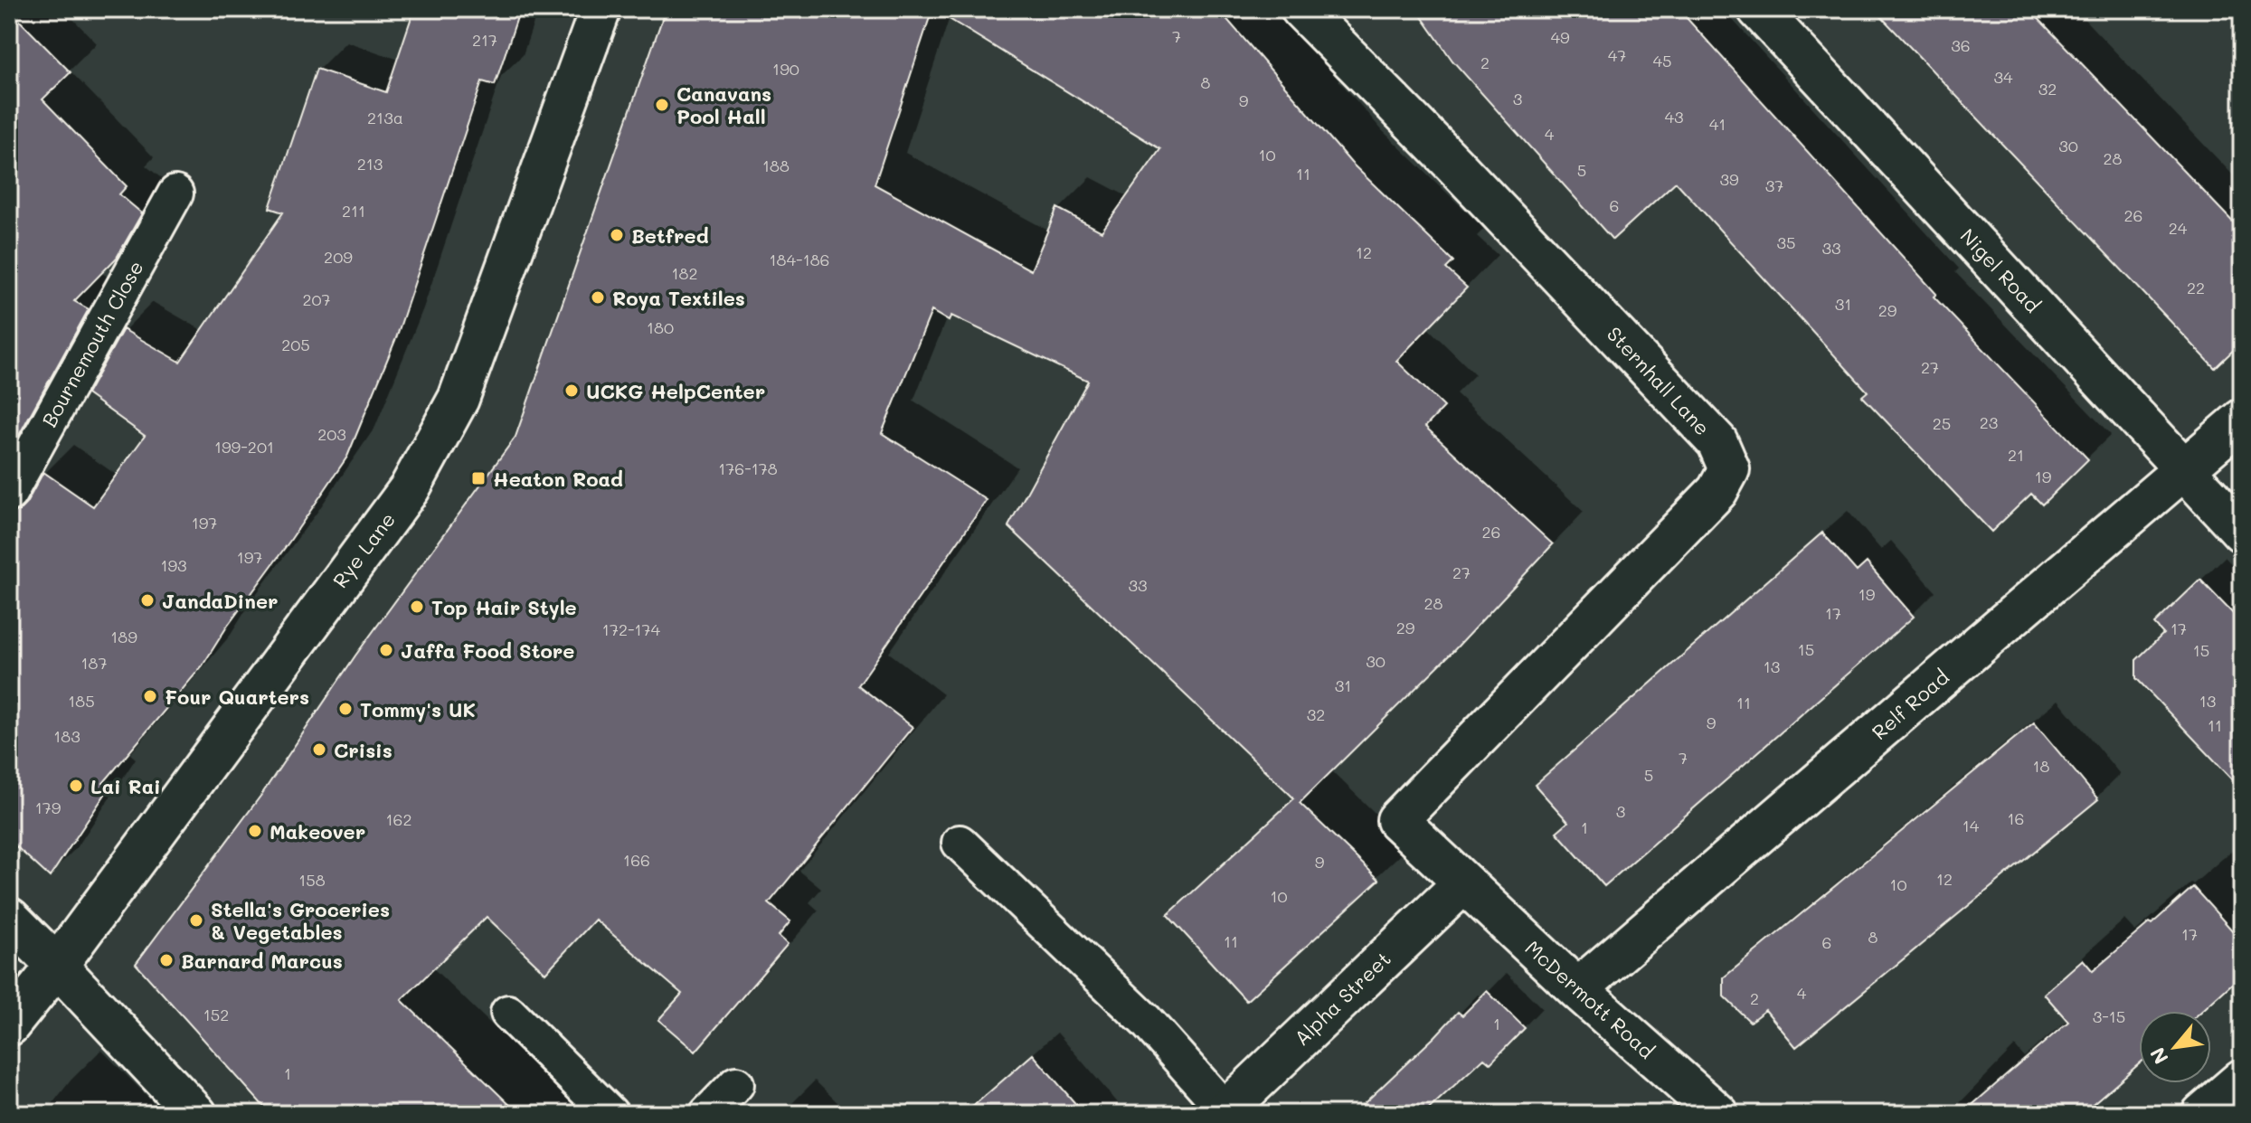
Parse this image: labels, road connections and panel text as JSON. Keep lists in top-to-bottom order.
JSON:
{
  "streets": {
    "street": [
      "Nigel Road",
      "Sternhall Lane",
      "Rye Lane",
      "Relf Road",
      "Alpha Street",
      "McDermott Road"
    ],
    "lane": ["Bournemouth Close"]
  },
  "crossings": [
    ["Nigel Road", "Relf Road"],
    ["Sternhall Lane", "Alpha Street"],
    ["Sternhall Lane", "McDermott Road"],
    ["Relf Road", "McDermott Road"],
    ["Alpha Street", "McDermott Road"]
  ],
  "places": {
    "other": [
      "Canavans Pool Hall",
      "Betfred",
      "Roya Textiles",
      "UCKG HelpCenter",
      "JandaDiner",
      "Top Hair Style",
      "Jaffa Food Store",
      "Four Quarters",
      "Tommy's UK",
      "Crisis",
      "Lai Rai",
      "Makeover",
      "Stella's Groceries & Vegetables",
      "Barnard Marcus"
    ],
    "transit": ["Heaton Road"]
  },
  "house_numbers": [
    "7",
    "49",
    "217",
    "36",
    "47",
    "45",
    "2",
    "190",
    "34",
    "8",
    "32",
    "3",
    "9",
    "43",
    "213a",
    "41",
    "4",
    "30",
    "10",
    "28",
    "213",
    "188",
    "5",
    "11",
    "39",
    "37",
    "6",
    "211",
    "26",
    "24",
    "35",
    "33",
    "12",
    "209",
    "184-186",
    "182",
    "22",
    "207",
    "31",
    "29",
    "180",
    "205",
    "27",
    "23",
    "25",
    "203",
    "199-201",
    "21",
    "176-178",
    "19",
    "197",
    "26",
    "197",
    "193",
    "27",
    "33",
    "19",
    "28",
    "17",
    "29",
    "17",
    "172-174",
    "189",
    "15",
    "15",
    "30",
    "187",
    "13",
    "31",
    "185",
    "13",
    "11",
    "32",
    "9",
    "11",
    "183",
    "7",
    "18",
    "5",
    "179",
    "3",
    "16",
    "162",
    "14",
    "1",
    "166",
    "9",
    "12",
    "158",
    "10",
    "10",
    "17",
    "8",
    "11",
    "6",
    "4",
    "2",
    "152",
    "3-15",
    "1",
    "1"
  ],
  "north": "bottom left"
}
